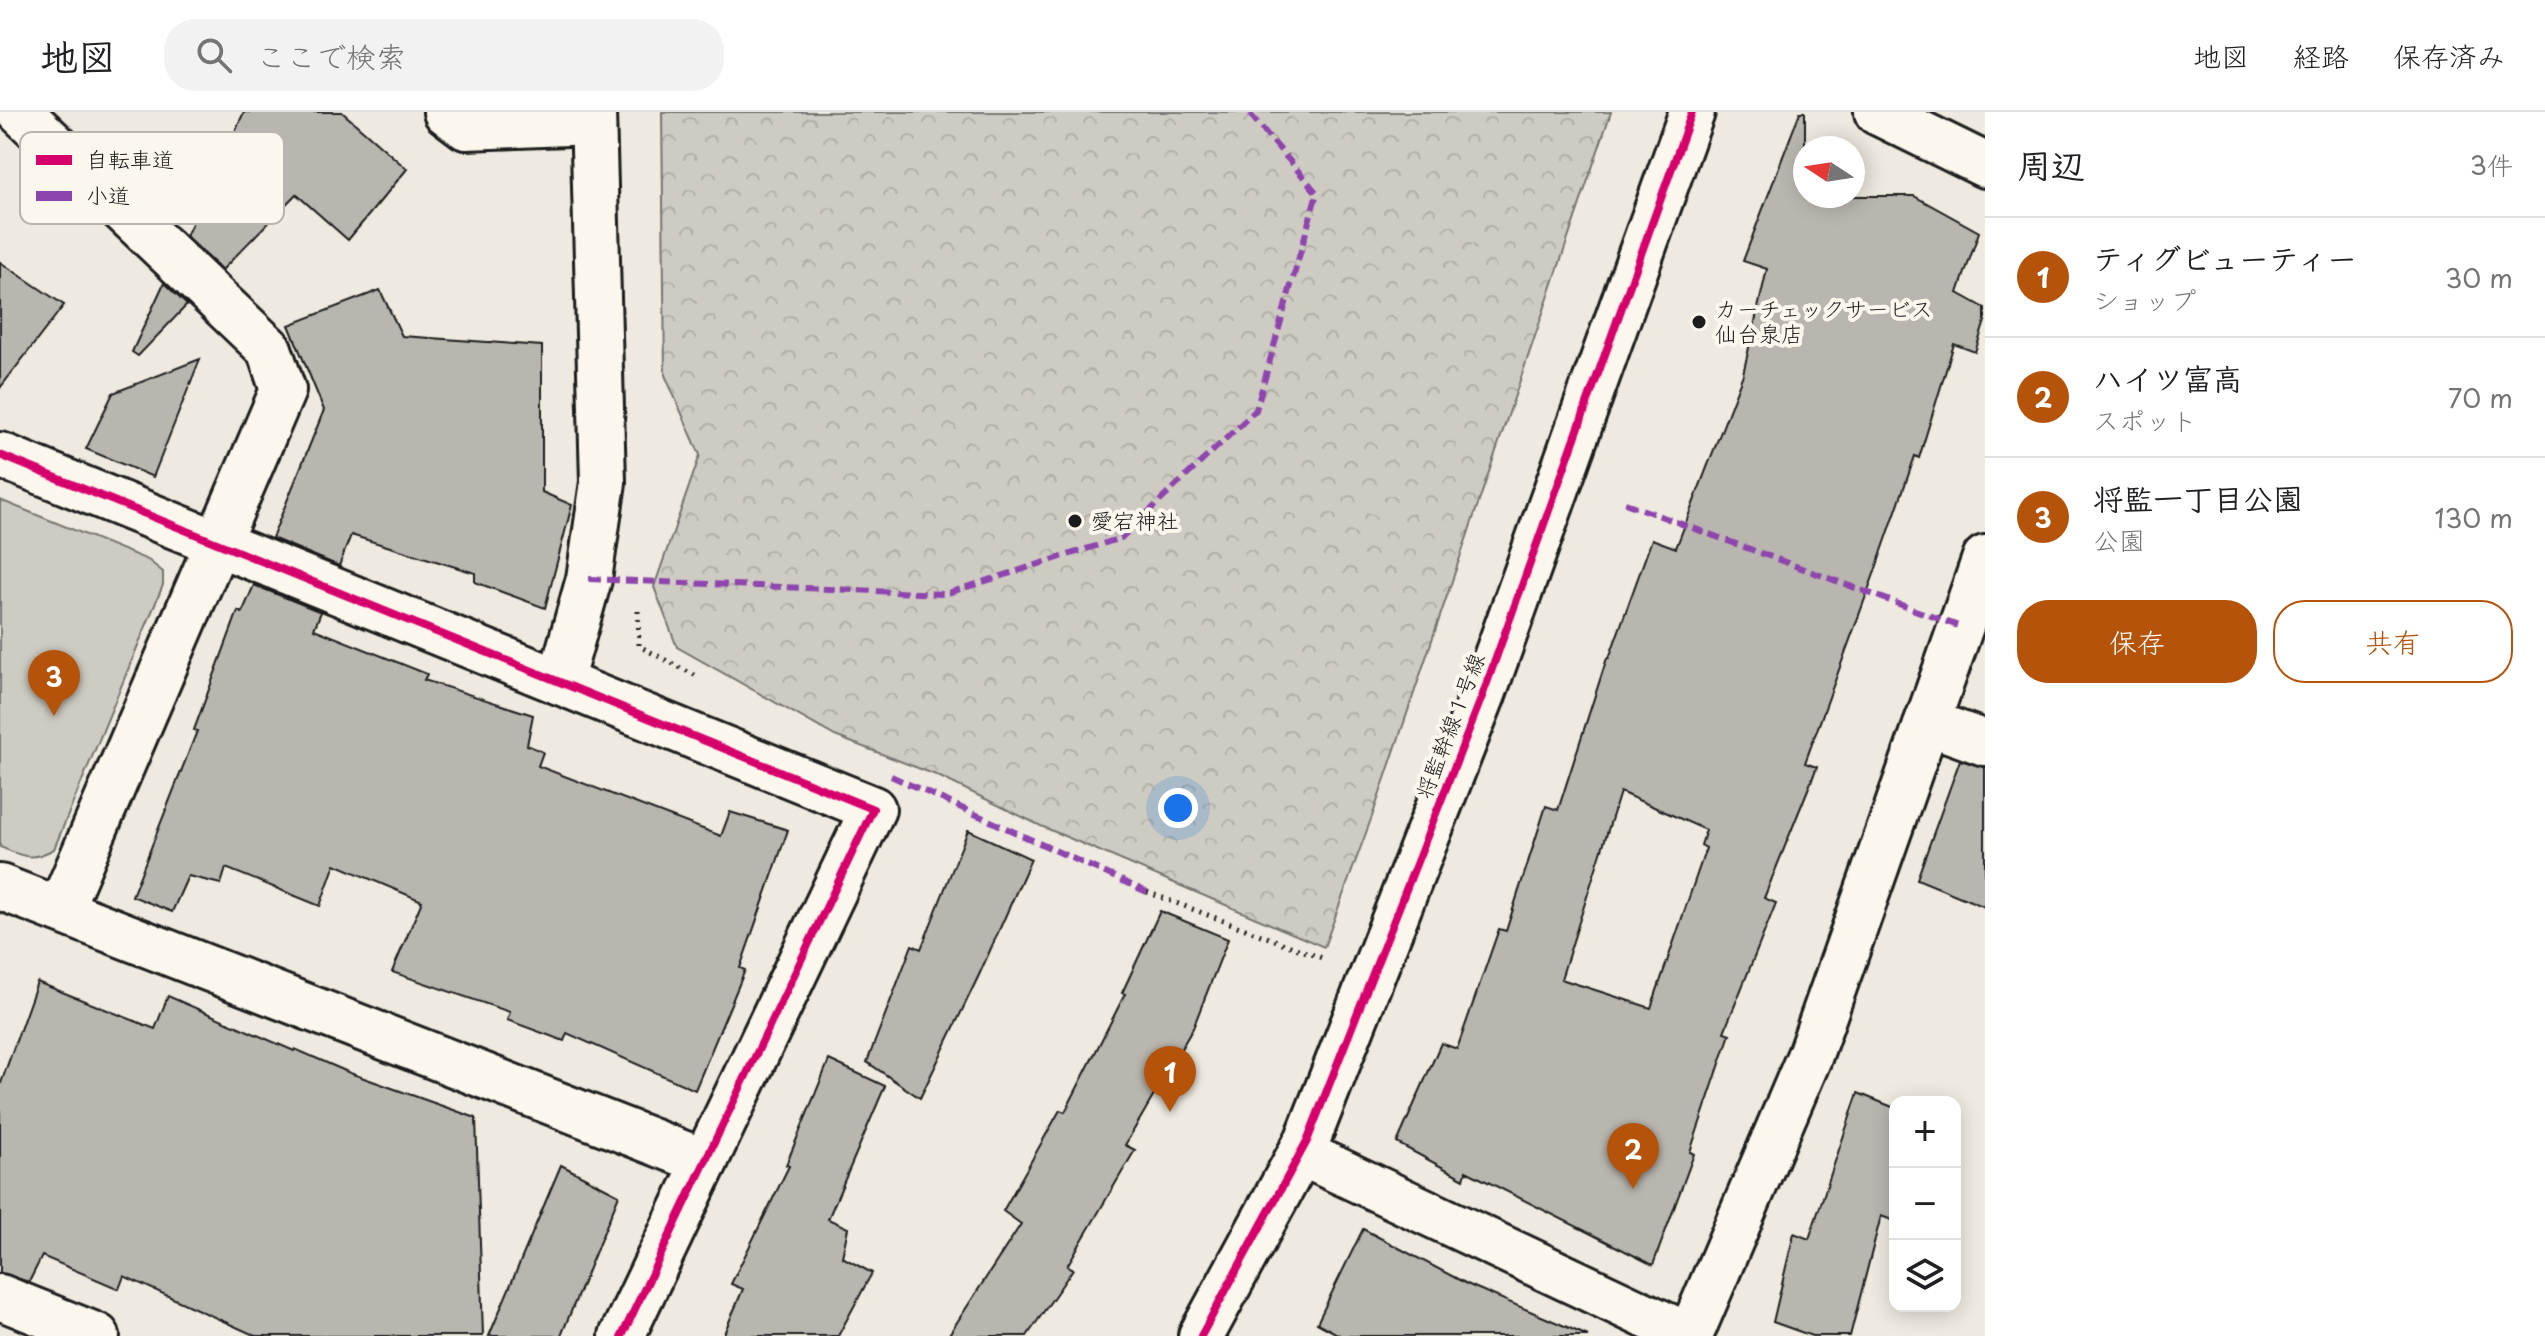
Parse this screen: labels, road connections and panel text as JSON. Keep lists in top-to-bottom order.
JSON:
{
  "streets": {
    "street": ["将監幹線１号線"]
  },
  "places": ["カーチェックサービス 仙台泉店", "愛宕神社"],
  "legend": ["自転車道", "小道"],
  "north": "left",
  "page": {
    "header": "地図",
    "search": "ここで検索",
    "nav": ["地図", "経路", "保存済み"],
    "heading": ["周辺", "3件"],
    "list": [
      {
        "mark": "1",
        "name": "ティグビューティー",
        "note": "ショップ",
        "value": "30 m"
      },
      {
        "mark": "2",
        "name": "ハイツ富高",
        "note": "スポット",
        "value": "70 m"
      },
      {
        "mark": "3",
        "name": "将監一丁目公園",
        "note": "公園",
        "value": "130 m"
      }
    ],
    "buttons": ["保存", "共有"],
    "pins": ["3", "1", "2"],
    "map_buttons": ["+", "−"]
  }
}
